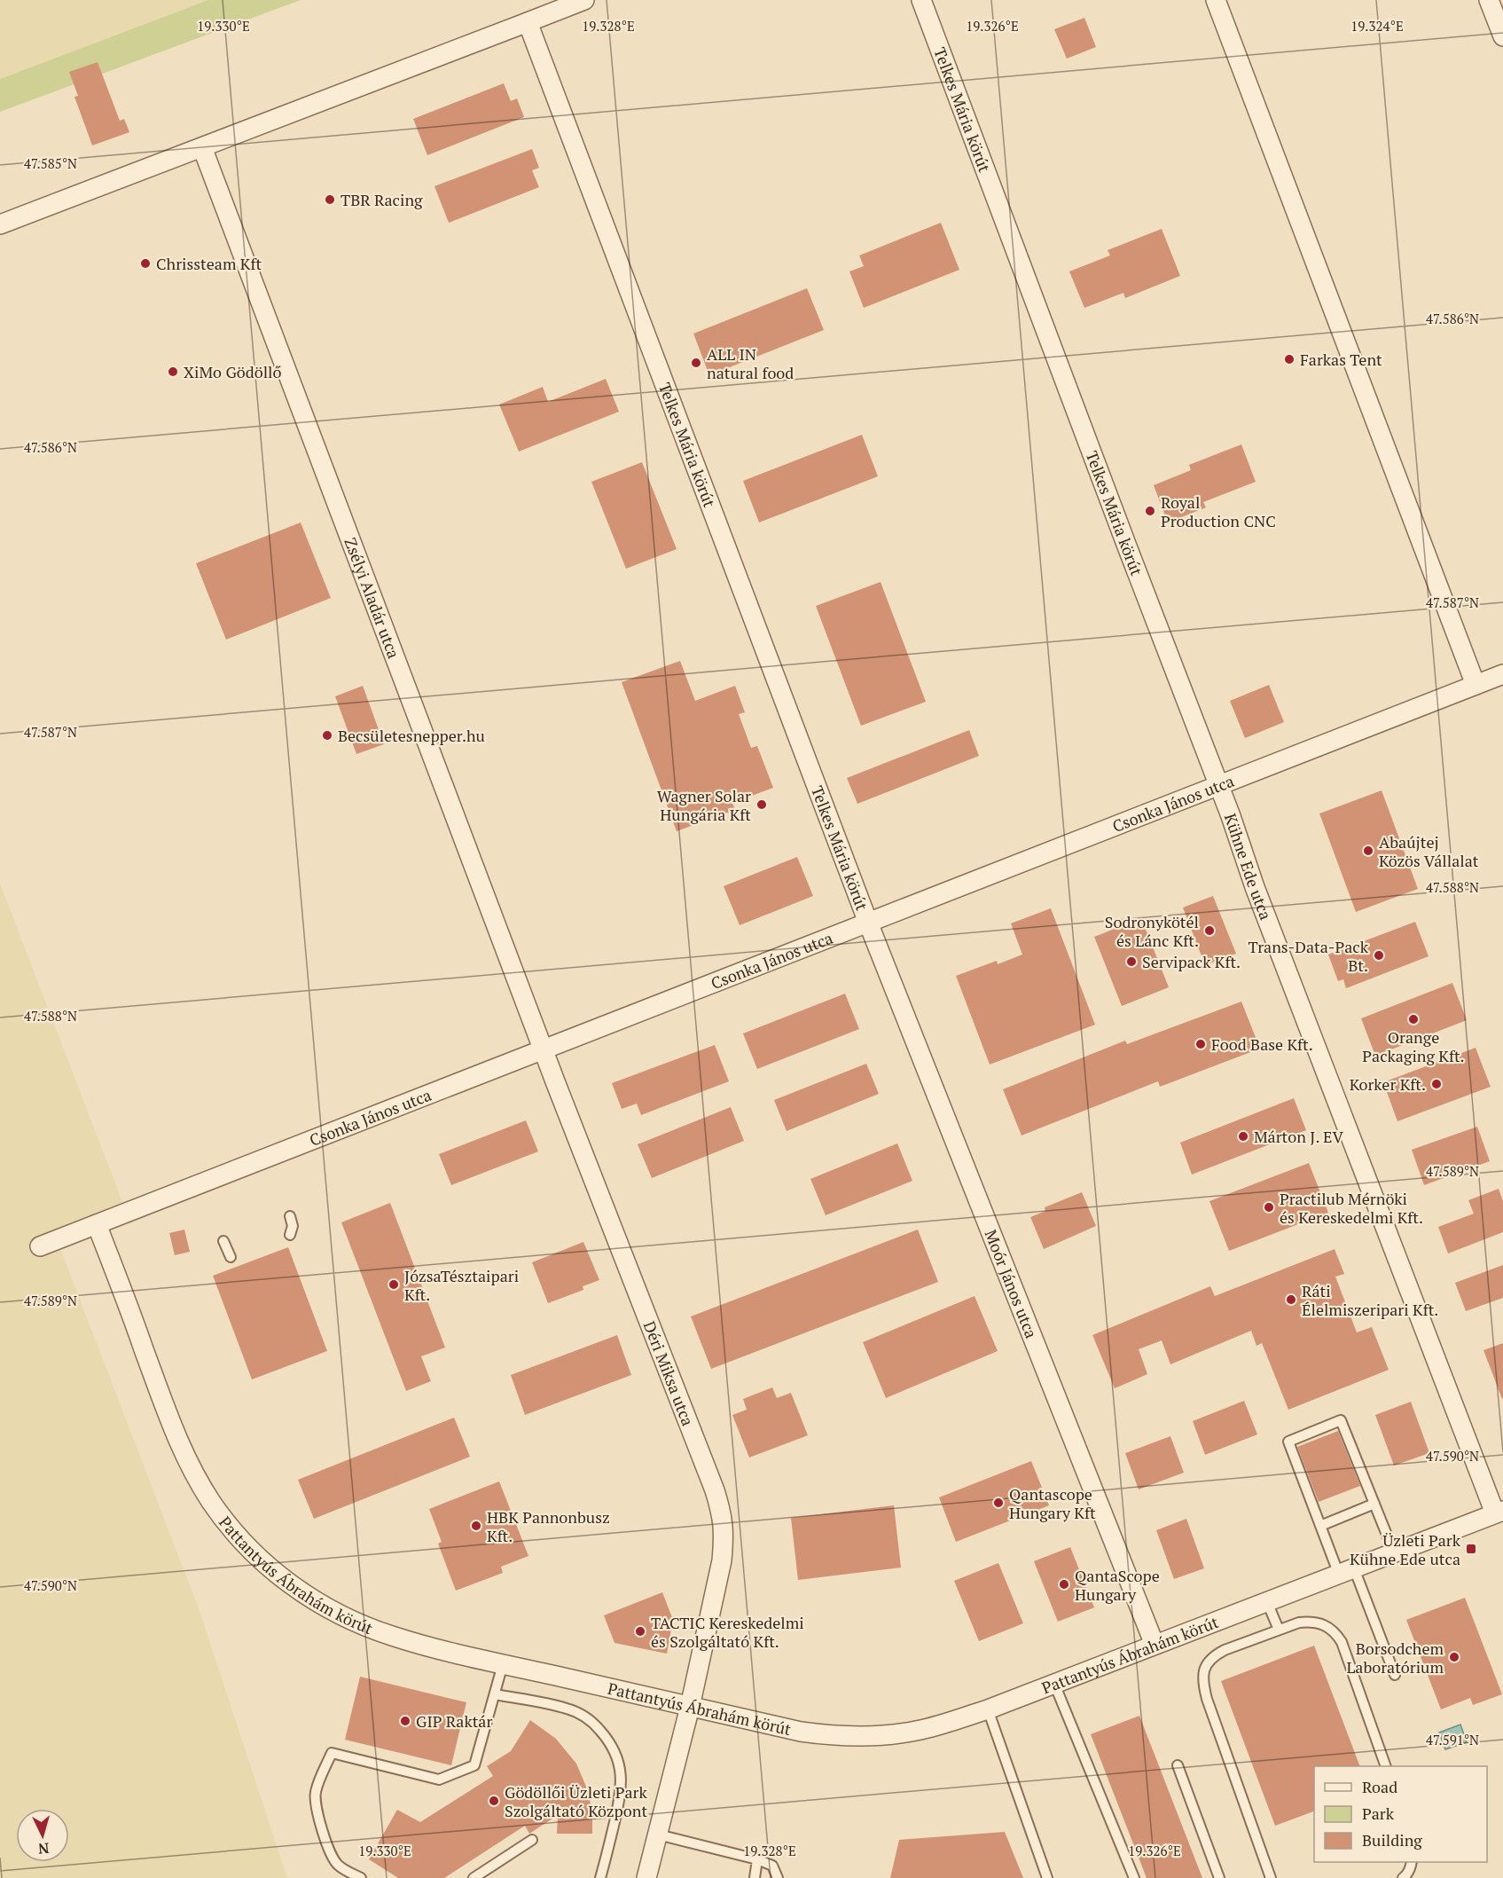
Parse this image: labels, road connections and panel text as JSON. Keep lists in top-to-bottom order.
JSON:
{
  "streets": {
    "street": [
      "Telkes Mária körút",
      "Zsélyi Aladár utca",
      "Csonka János utca",
      "Kühne Ede utca",
      "Moór János utca",
      "Déri Miksa utca",
      "Pattantyús Ábrahám körút"
    ]
  },
  "crossings": [
    ["Telkes Mária körút", "Csonka János utca"],
    ["Telkes Mária körút", "Kühne Ede utca"],
    ["Telkes Mária körút", "Moór János utca"],
    ["Zsélyi Aladár utca", "Csonka János utca"],
    ["Zsélyi Aladár utca", "Déri Miksa utca"],
    ["Csonka János utca", "Kühne Ede utca"],
    ["Csonka János utca", "Moór János utca"],
    ["Csonka János utca", "Déri Miksa utca"],
    ["Csonka János utca", "Pattantyús Ábrahám körút"],
    ["Kühne Ede utca", "Pattantyús Ábrahám körút"],
    ["Moór János utca", "Pattantyús Ábrahám körút"],
    ["Déri Miksa utca", "Pattantyús Ábrahám körút"]
  ],
  "places": {
    "other": [
      "TBR Racing",
      "Chrissteam Kft",
      "Farkas Tent",
      "ALL IN natural food",
      "XiMo Gödöllő",
      "Royal Production CNC",
      "Becsületesnepper.hu",
      "Wagner Solar Hungária Kft",
      "Abaújtej Közös Vállalat",
      "Sodronykötél és Lánc Kft.",
      "Trans-Data-Pack Bt.",
      "Servipack Kft.",
      "Orange Packaging Kft.",
      "Food Base Kft.",
      "Korker Kft.",
      "Márton J. EV",
      "Practilub Mérnöki és Kereskedelmi Kft.",
      "JózsaTésztaipari Kft.",
      "Ráti Élelmiszeripari Kft.",
      "Qantascope Hungary Kft",
      "HBK Pannonbusz Kft.",
      "QantaScope Hungary",
      "TACTIC Kereskedelmi és Szolgáltató Kft.",
      "Borsodchem Laboratórium",
      "GIP Raktár",
      "Gödöllői Üzleti Park Szolgáltató Központ"
    ],
    "transit": ["Üzleti Park Kühne Ede utca"]
  },
  "legend": ["Road", "Park", "Building"],
  "north": "bottom",
  "coordinates": [
    "19.330°E",
    "19.328°E",
    "19.326°E",
    "19.324°E",
    "47.585°N",
    "47.586°N",
    "47.587°N",
    "47.588°N",
    "47.589°N",
    "47.590°N",
    "47.591°N"
  ]
}
